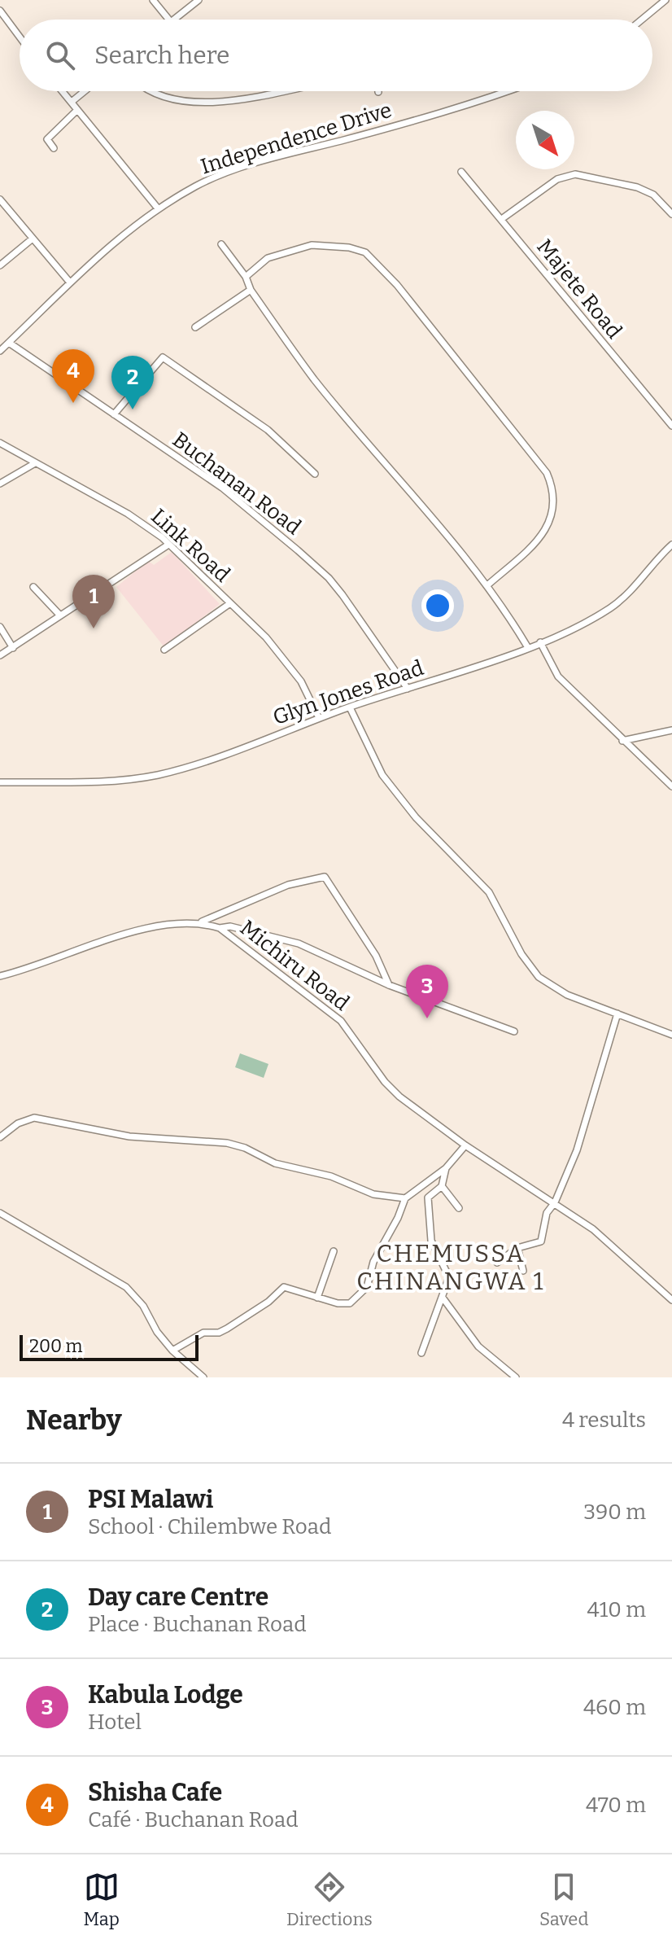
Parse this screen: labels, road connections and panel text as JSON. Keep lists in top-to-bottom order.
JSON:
{
  "streets": {
    "street": [
      "Independence Drive",
      "Majete Road",
      "Buchanan Road",
      "Link Road",
      "Glyn Jones Road",
      "Michiru Road"
    ]
  },
  "crossings": [
    ["Independence Drive", "Buchanan Road"],
    ["Buchanan Road", "Glyn Jones Road"],
    ["Link Road", "Glyn Jones Road"]
  ],
  "districts": ["CHEMUSSA CHINANGWA 1"],
  "scale_bar": "200 m",
  "north": "bottom right",
  "page": {
    "search": "Search here",
    "pins": [
      "4",
      "2",
      "1",
      "3"
    ],
    "scale": "200 m",
    "heading": ["Nearby", "4 results"],
    "list": [
      {
        "mark": "1",
        "name": "PSI Malawi",
        "note": "School · Chilembwe Road",
        "value": "390 m"
      },
      {
        "mark": "2",
        "name": "Day care Centre",
        "note": "Place · Buchanan Road",
        "value": "410 m"
      },
      {
        "mark": "3",
        "name": "Kabula Lodge",
        "note": "Hotel",
        "value": "460 m"
      },
      {
        "mark": "4",
        "name": "Shisha Cafe",
        "note": "Café · Buchanan Road",
        "value": "470 m"
      }
    ],
    "nav": ["Map", "Directions", "Saved"]
  }
}
